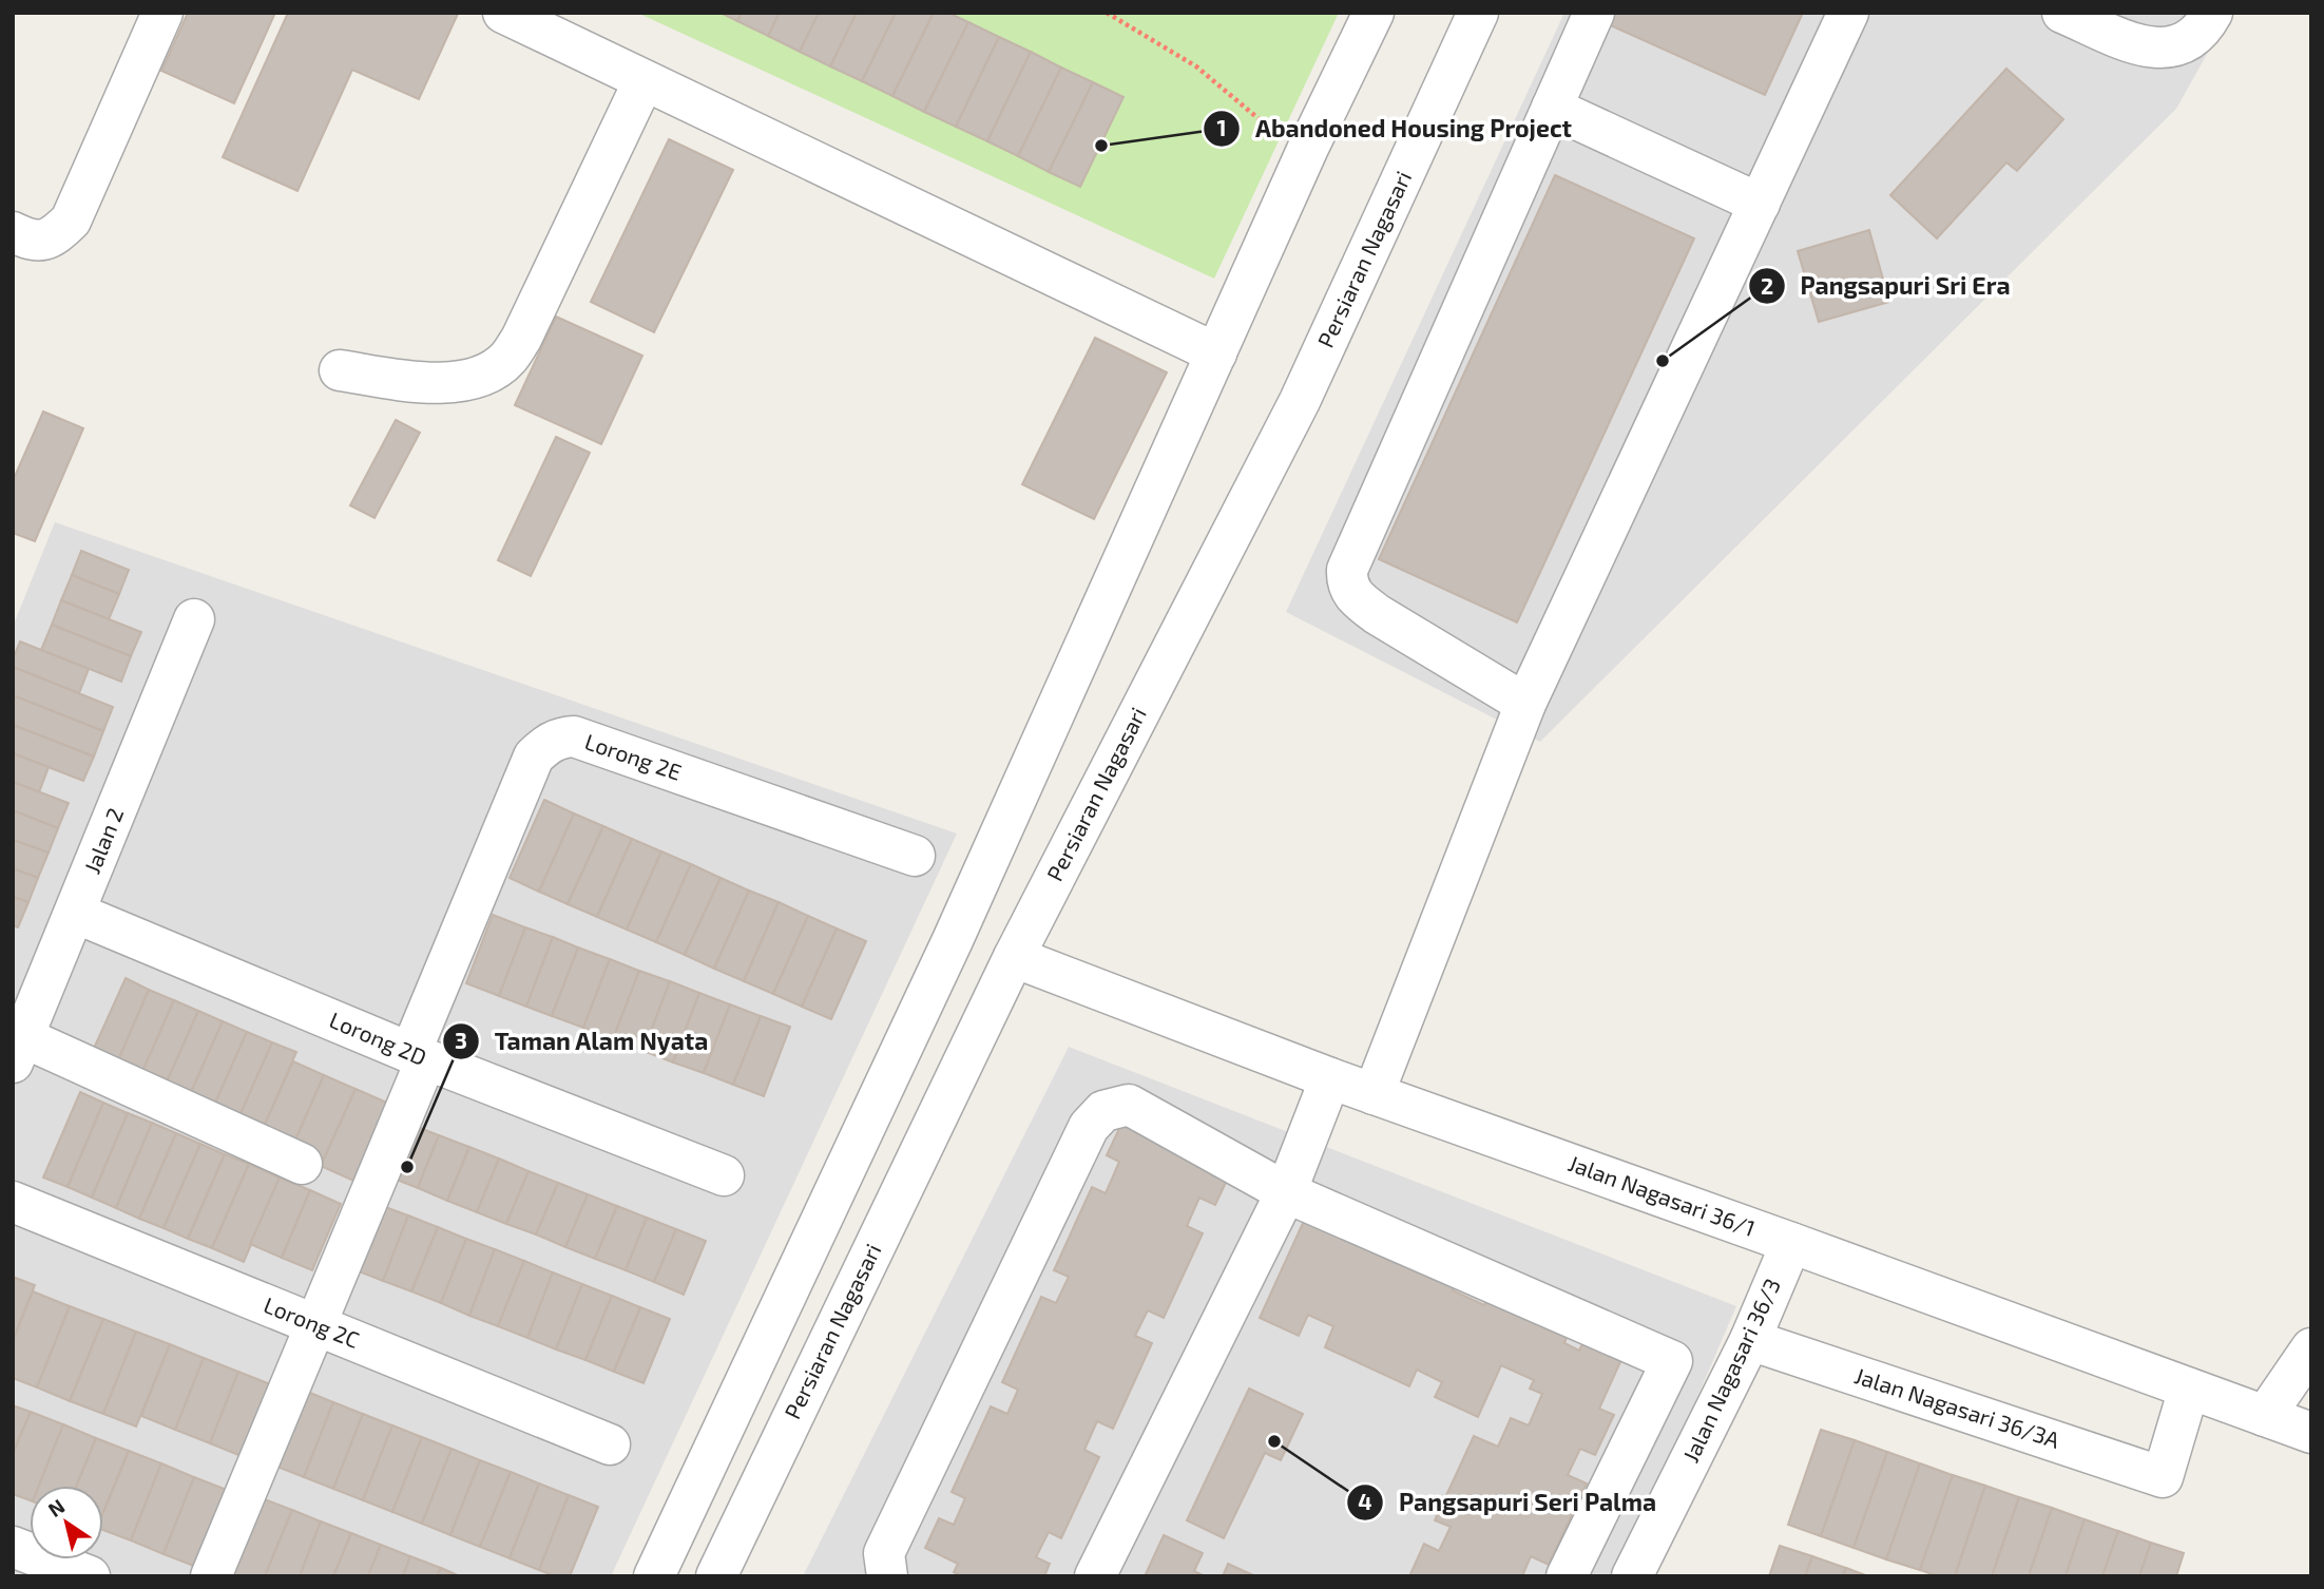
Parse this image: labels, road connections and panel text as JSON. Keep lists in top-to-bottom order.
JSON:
{
  "streets": {
    "street": [
      "Persiaran Nagasari",
      "Lorong 2E",
      "Jalan 2",
      "Lorong 2D",
      "Jalan Nagasari 36/1",
      "Lorong 2C",
      "Jalan Nagasari 36/3",
      "Jalan Nagasari 36/3A"
    ]
  },
  "crossings": [
    ["Persiaran Nagasari", "Jalan Nagasari 36/1"],
    ["Lorong 2E", "Lorong 2D"],
    ["Jalan 2", "Lorong 2D"],
    ["Jalan Nagasari 36/1", "Jalan Nagasari 36/3"],
    ["Jalan Nagasari 36/1", "Jalan Nagasari 36/3A"],
    ["Jalan Nagasari 36/3", "Jalan Nagasari 36/3A"]
  ],
  "places": [
    "Abandoned Housing Project",
    "Pangsapuri Sri Era",
    "Taman Alam Nyata",
    "Pangsapuri Seri Palma"
  ],
  "north": "top left"
}
